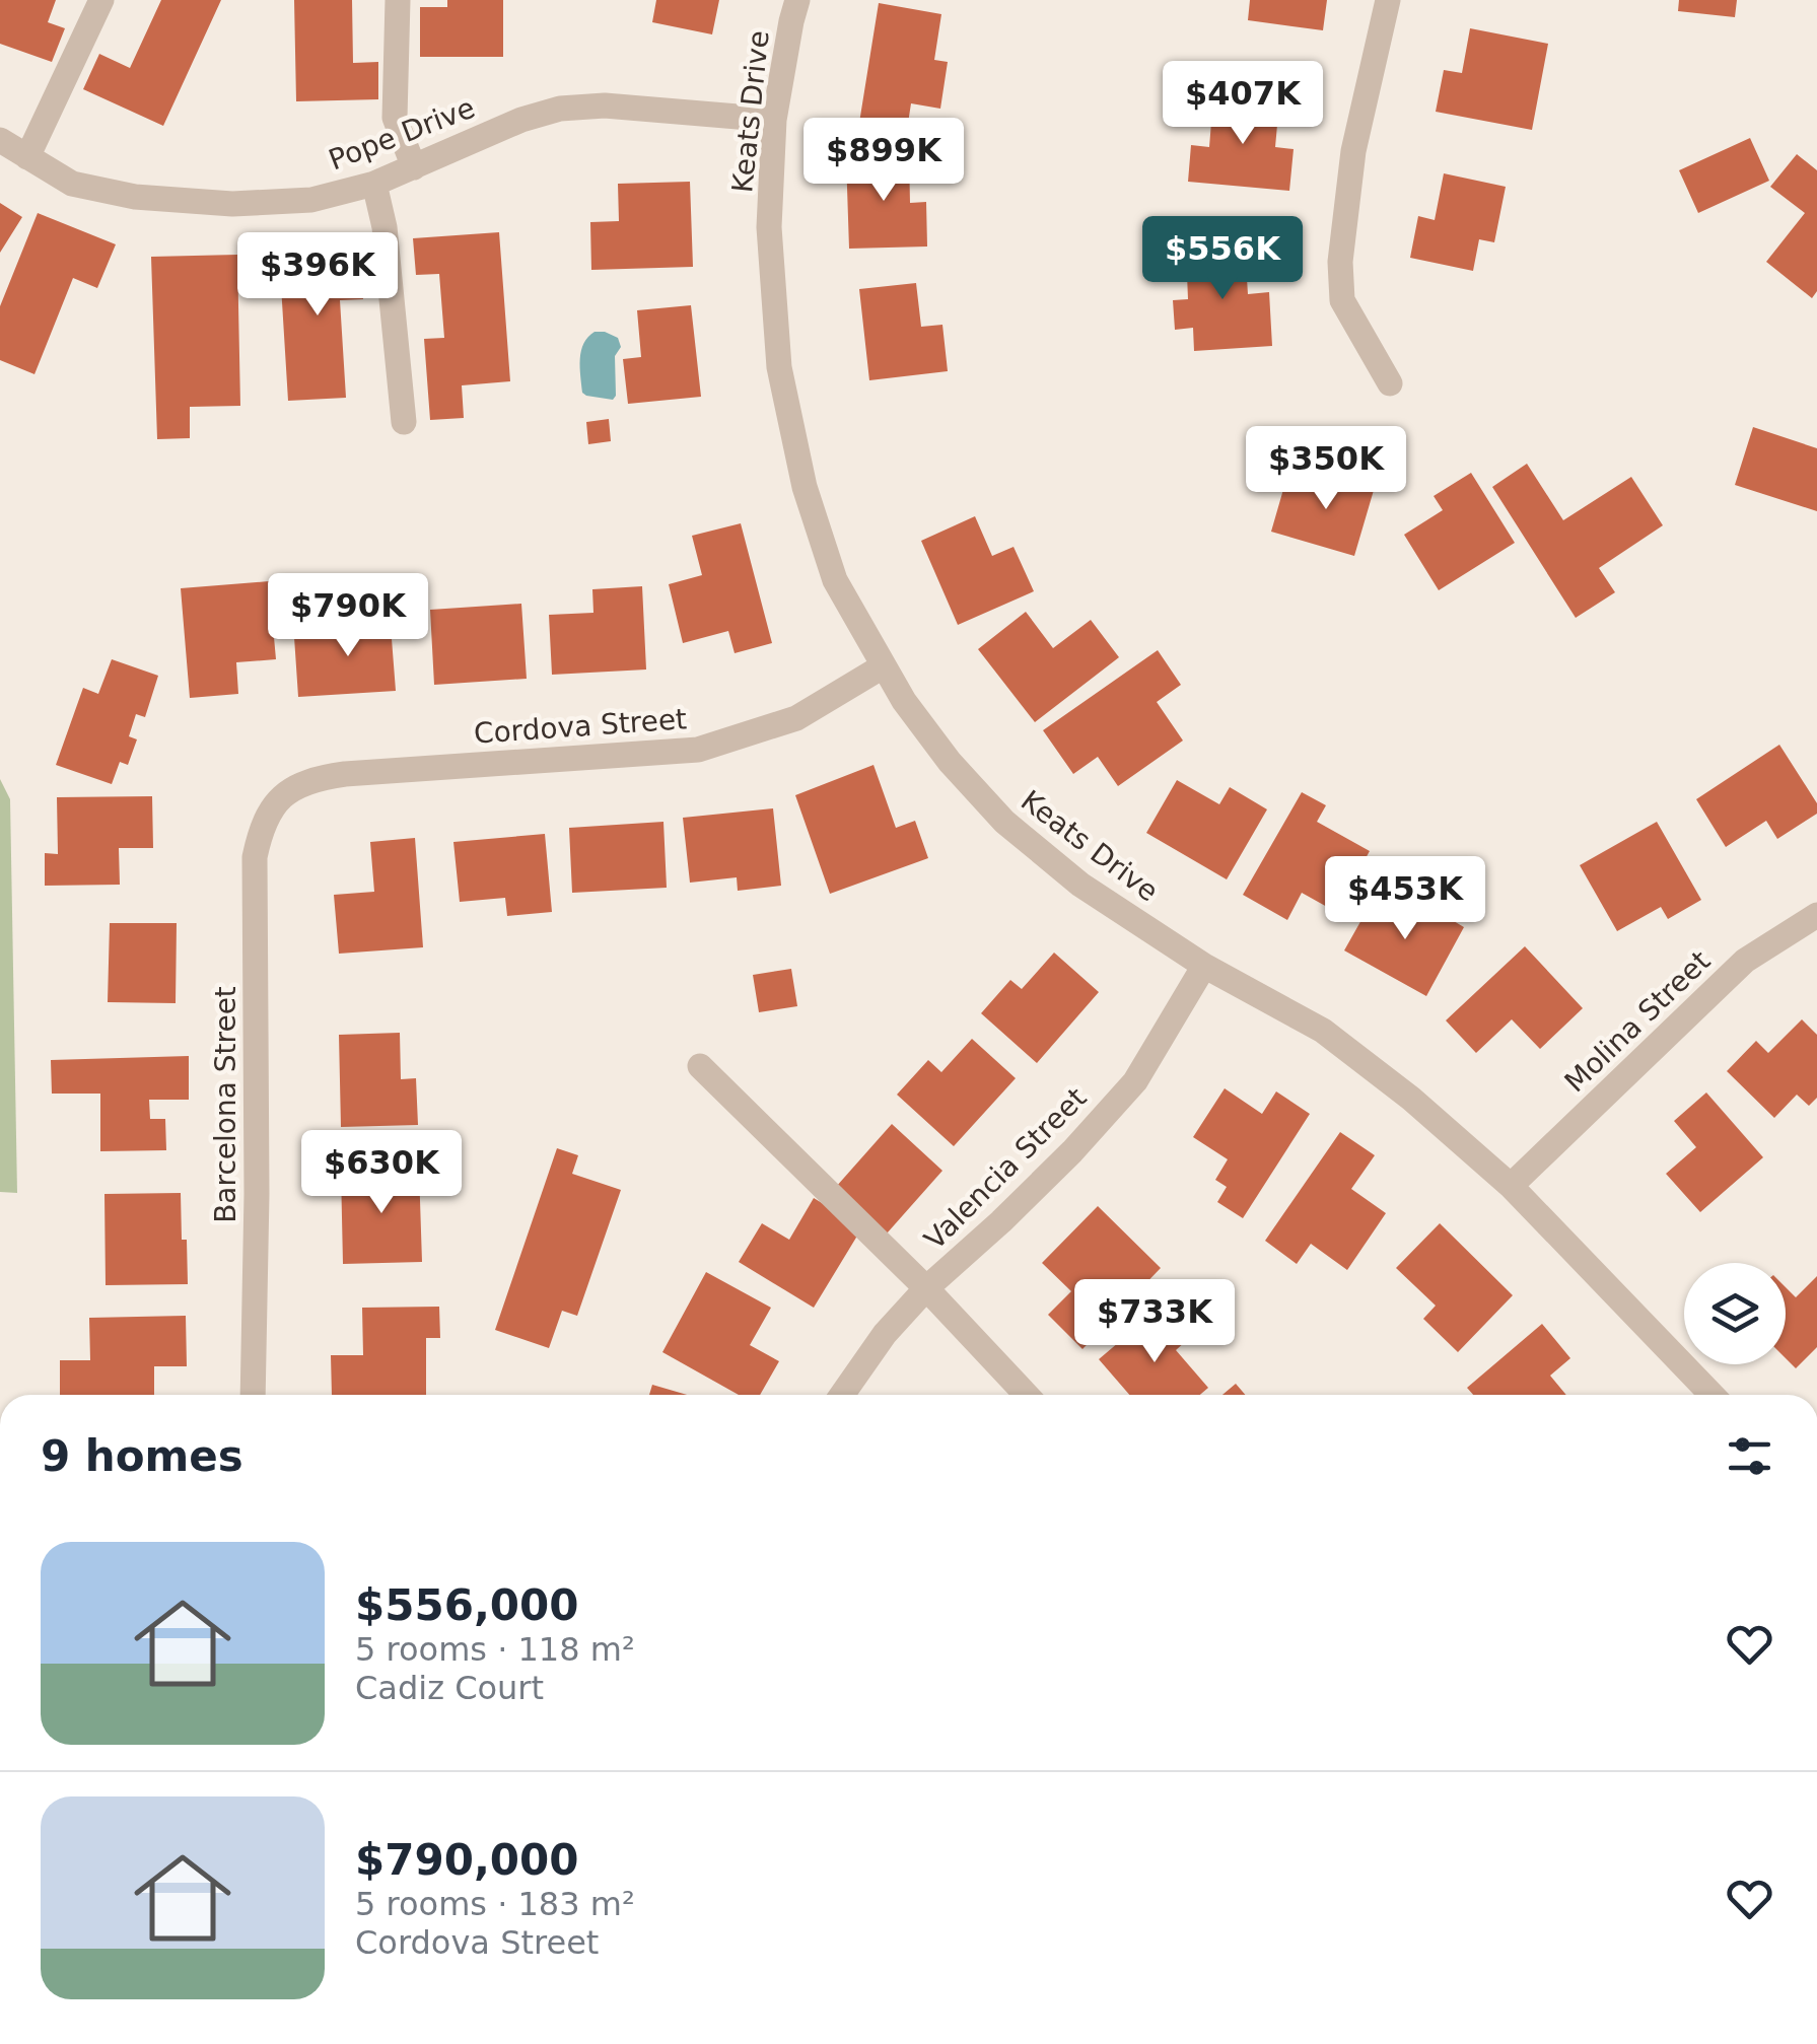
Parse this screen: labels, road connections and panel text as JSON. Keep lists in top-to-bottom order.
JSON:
{
  "streets": {
    "street": [
      "Keats Drive",
      "Pope Drive",
      "Cordova Street",
      "Molina Street",
      "Barcelona Street",
      "Valencia Street"
    ]
  },
  "crossings": [
    ["Keats Drive", "Pope Drive"],
    ["Keats Drive", "Cordova Street"],
    ["Keats Drive", "Molina Street"],
    ["Keats Drive", "Valencia Street"],
    ["Cordova Street", "Barcelona Street"]
  ],
  "page": {
    "price": [
      "$407K",
      "$899K",
      "$556K",
      "$396K",
      "$350K",
      "$790K",
      "$453K",
      "$630K",
      "$733K"
    ],
    "heading": "9 homes",
    "list": [
      {
        "name": "$556,000",
        "note": "5 rooms · 118 m² · Cadiz Court"
      },
      {
        "name": "$790,000",
        "note": "5 rooms · 183 m² · Cordova Street"
      }
    ]
  }
}
